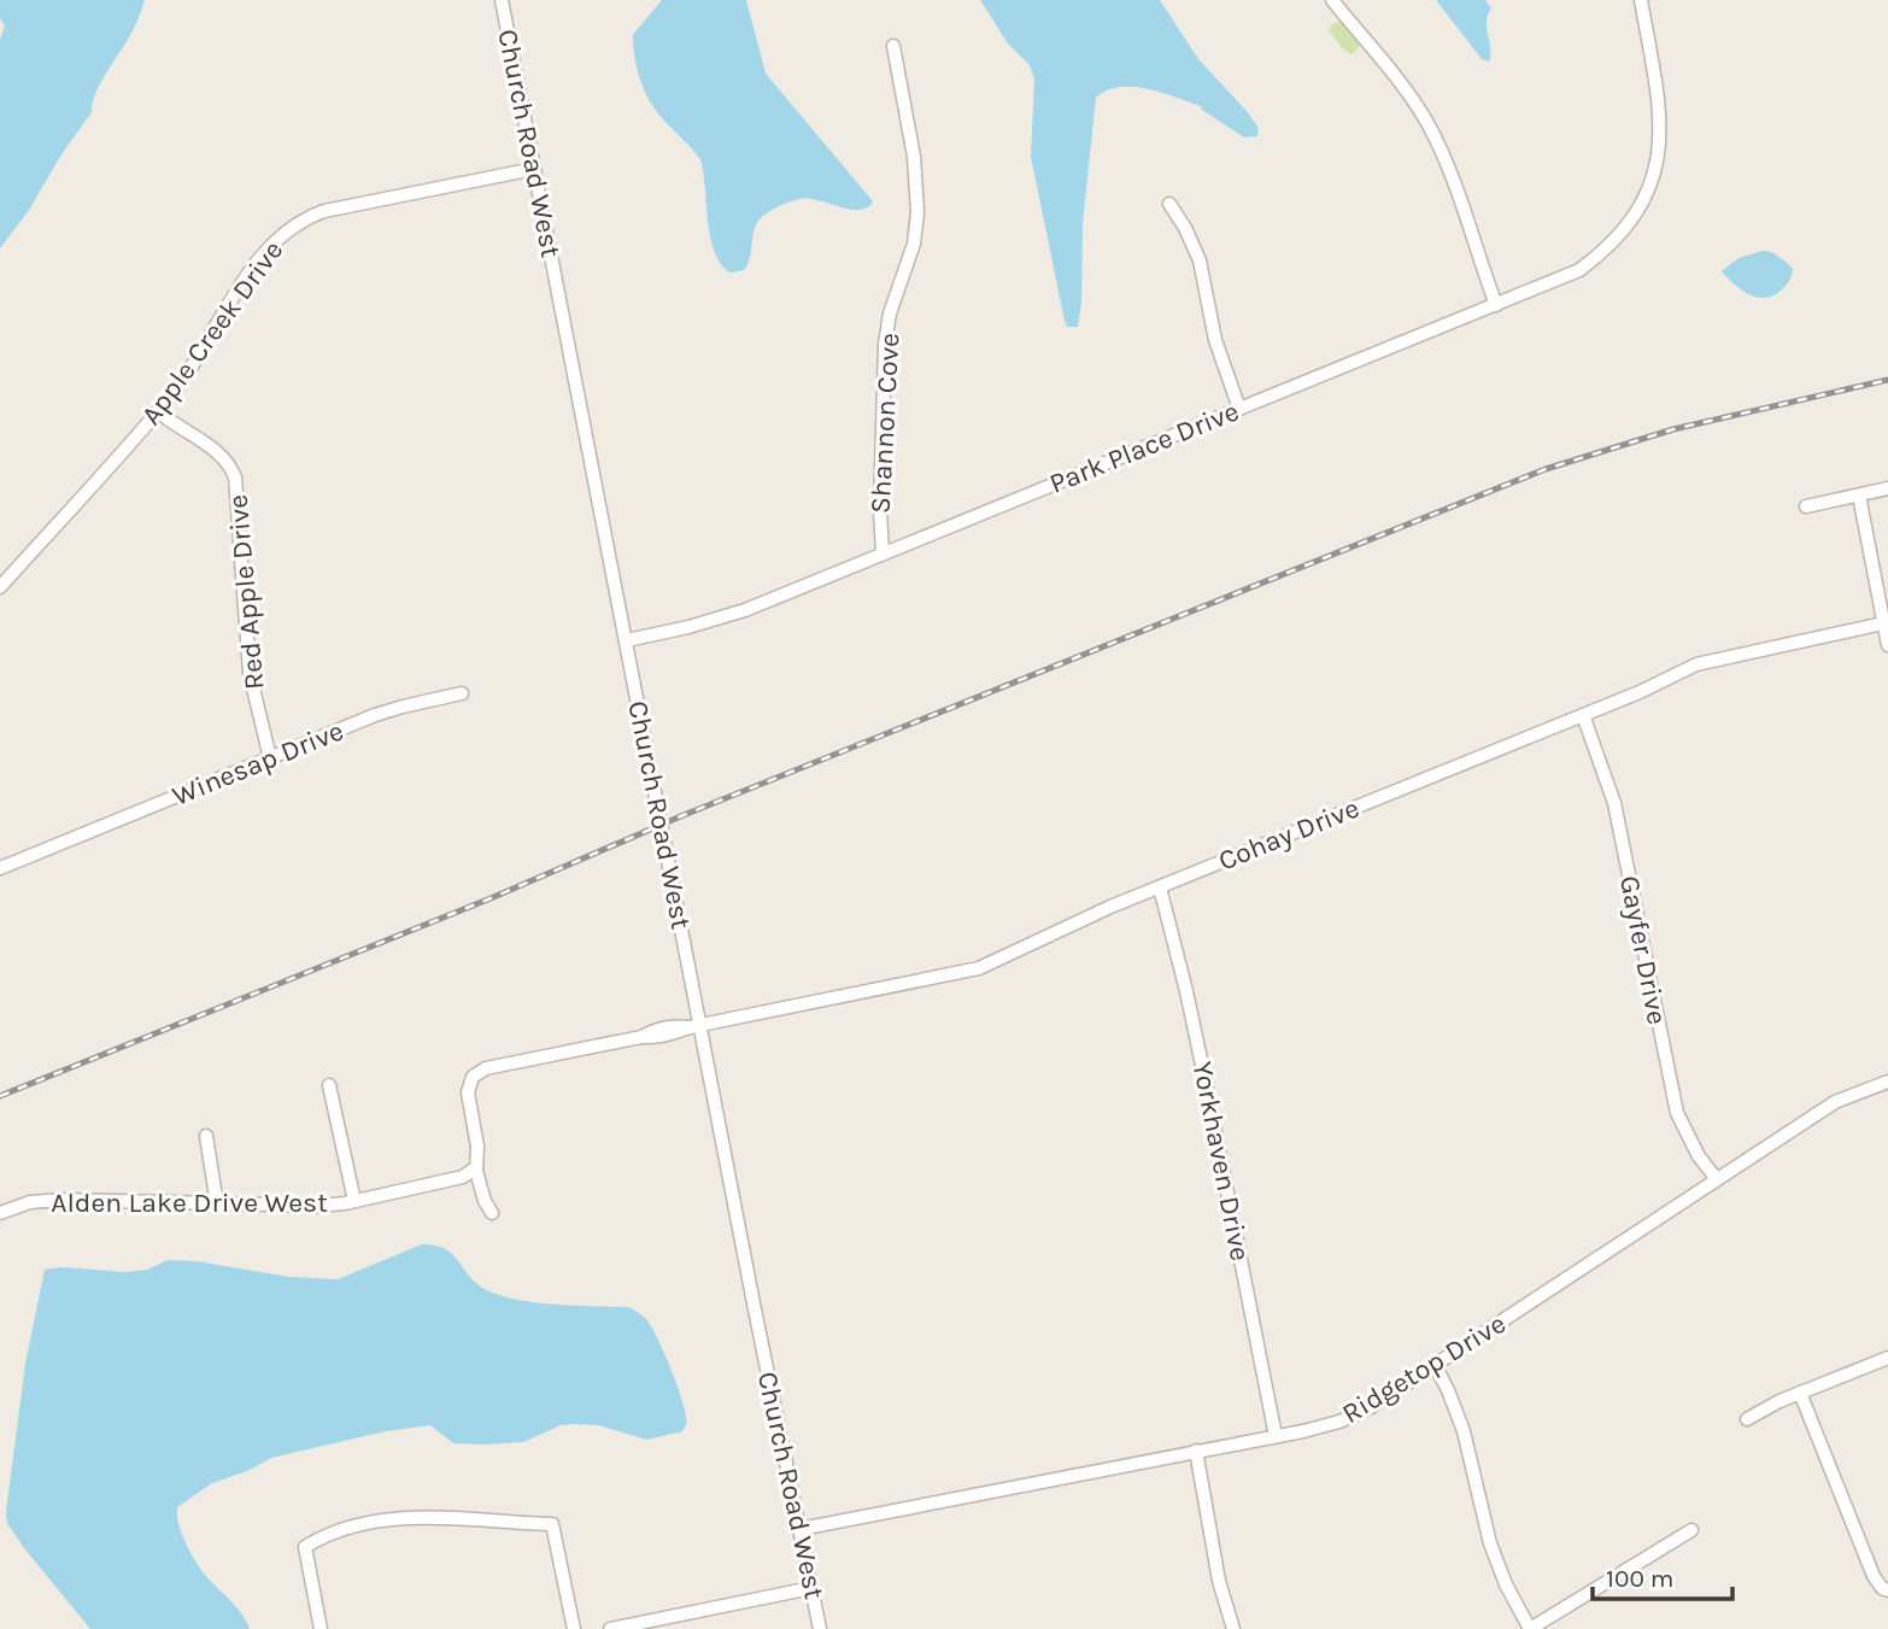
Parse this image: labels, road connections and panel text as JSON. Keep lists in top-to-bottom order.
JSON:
{
  "streets": {
    "street": [
      "Church Road West",
      "Apple Creek Drive",
      "Shannon Cove",
      "Park Place Drive",
      "Red Apple Drive",
      "Winesap Drive",
      "Cohay Drive",
      "Gayfer Drive",
      "Yorkhaven Drive",
      "Alden Lake Drive West",
      "Ridgetop Drive"
    ]
  },
  "crossings": [
    ["Church Road West", "Apple Creek Drive"],
    ["Church Road West", "Park Place Drive"],
    ["Church Road West", "Cohay Drive"],
    ["Church Road West", "Ridgetop Drive"],
    ["Apple Creek Drive", "Red Apple Drive"],
    ["Shannon Cove", "Park Place Drive"],
    ["Red Apple Drive", "Winesap Drive"],
    ["Cohay Drive", "Gayfer Drive"],
    ["Cohay Drive", "Yorkhaven Drive"],
    ["Cohay Drive", "Alden Lake Drive West"],
    ["Gayfer Drive", "Ridgetop Drive"],
    ["Yorkhaven Drive", "Ridgetop Drive"]
  ],
  "scale_bar": "100 m"
}
